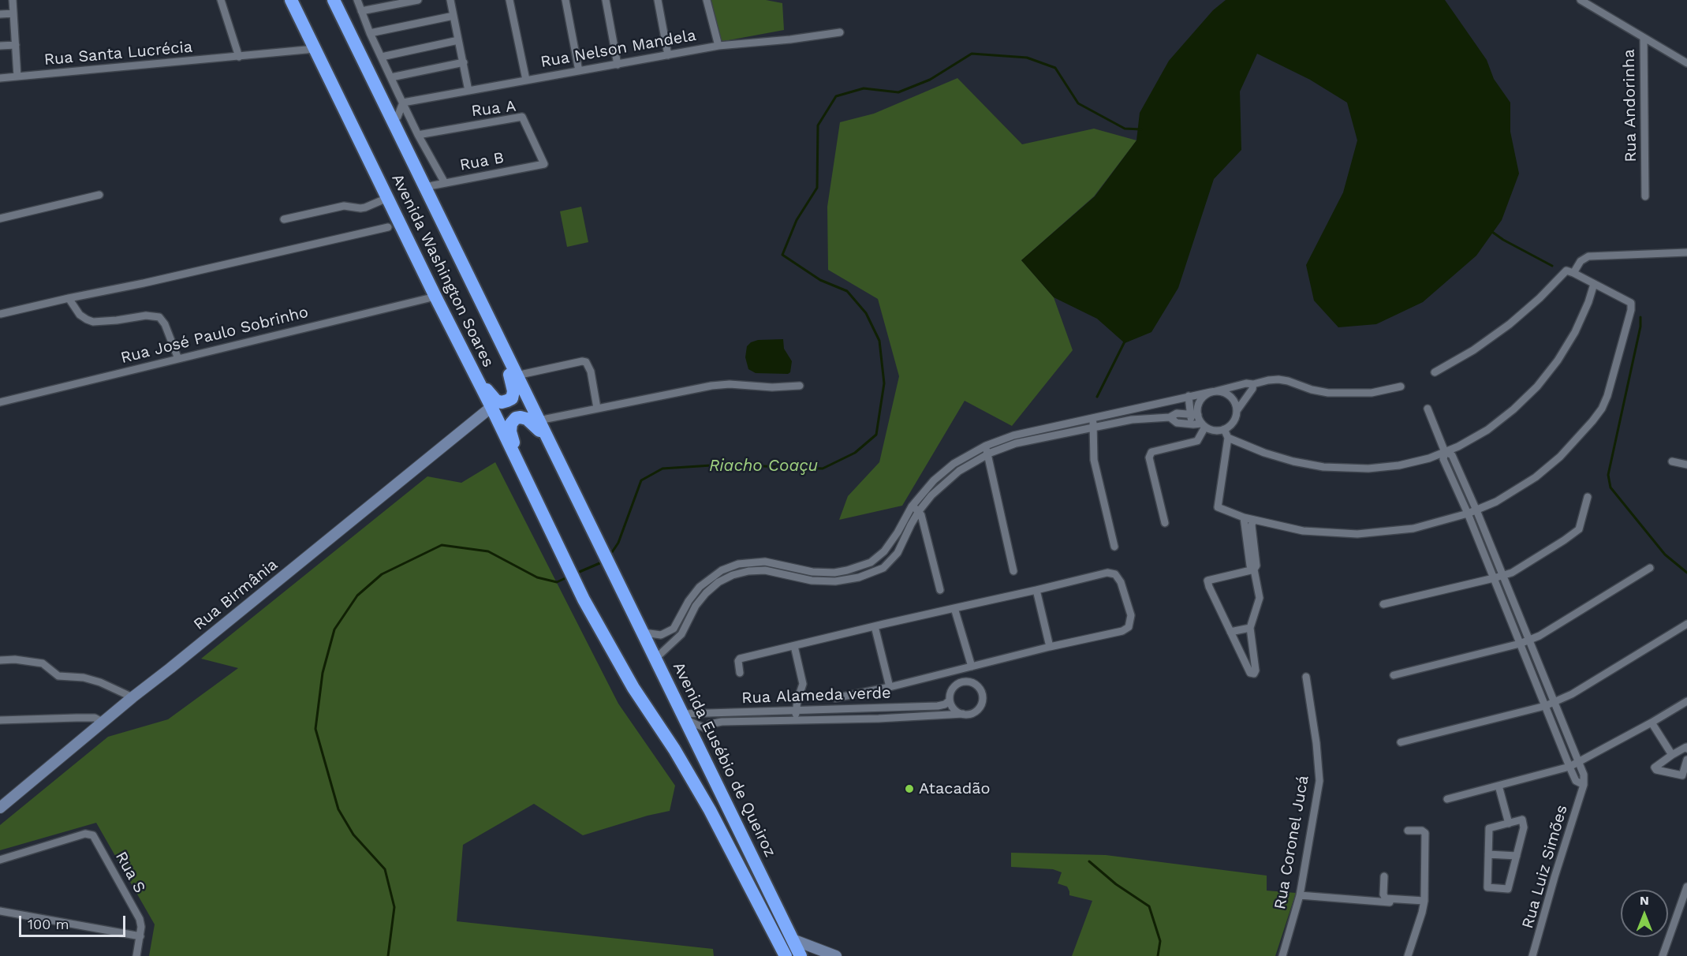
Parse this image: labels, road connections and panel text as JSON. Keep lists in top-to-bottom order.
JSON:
{
  "streets": {
    "highway": ["Avenida Washington Soares", "Avenida Eusébio de Queiroz"],
    "street": [
      "Rua Nelson Mandela",
      "Rua Santa Lucrécia",
      "Rua Andorinha",
      "Rua A",
      "Rua B",
      "Rua José Paulo Sobrinho",
      "Rua Birmânia",
      "Rua Alameda verde",
      "Rua Coronel Jucá",
      "Rua Luiz Simões",
      "Rua S"
    ]
  },
  "crossings": [
    ["Rua Santa Lucrécia", "Avenida Washington Soares"],
    ["Rua A", "Rua B"],
    ["Rua B", "Avenida Washington Soares"],
    ["Avenida Washington Soares", "Rua José Paulo Sobrinho"],
    ["Avenida Washington Soares", "Rua Birmânia"],
    ["Avenida Washington Soares", "Avenida Eusébio de Queiroz"],
    ["Rua Alameda verde", "Avenida Eusébio de Queiroz"]
  ],
  "water": ["Riacho Coaçu"],
  "places": ["Atacadão"],
  "scale_bar": "100 m",
  "north": "top"
}
